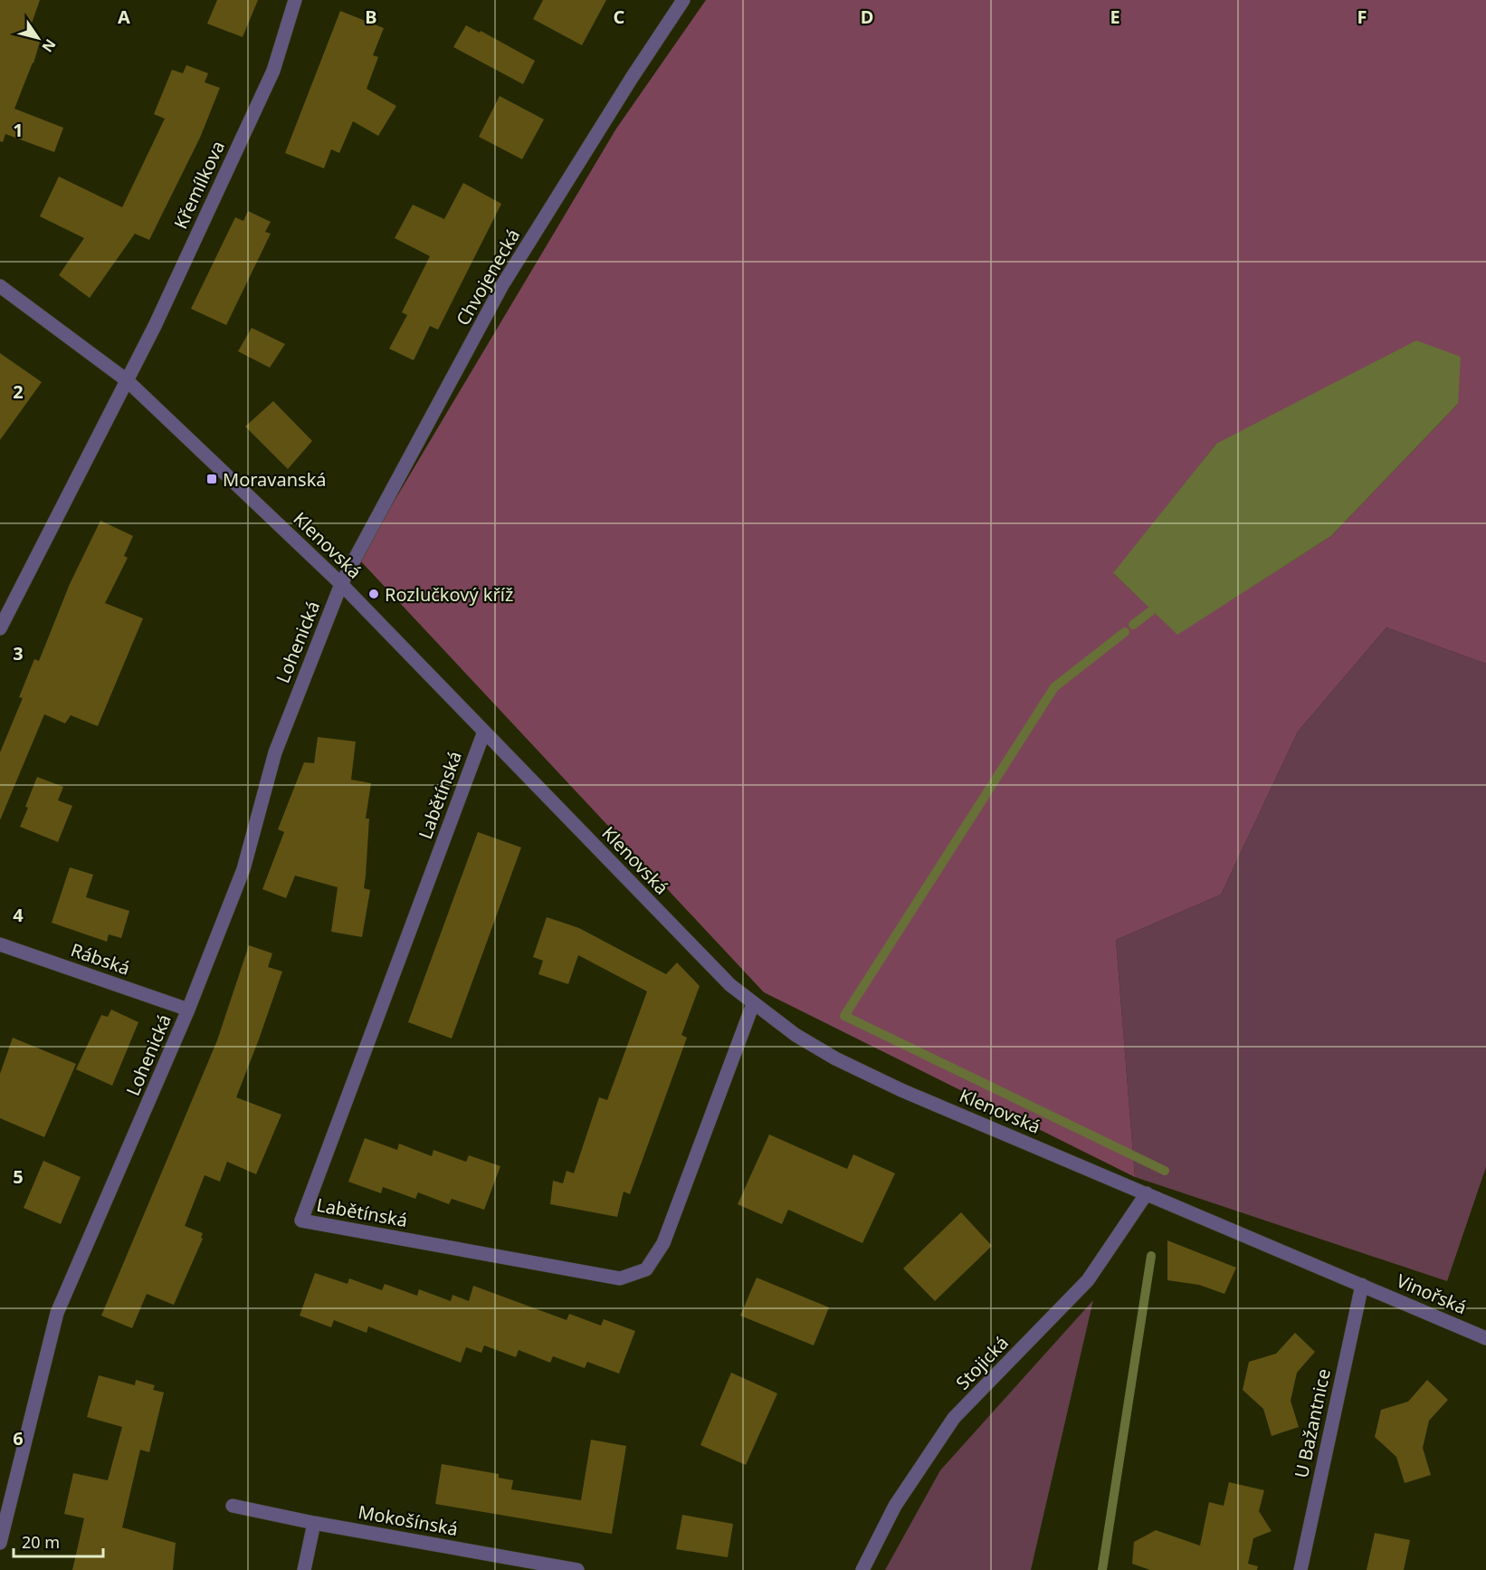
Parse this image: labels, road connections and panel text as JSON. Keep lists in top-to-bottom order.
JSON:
{
  "streets": {
    "street": [
      "Křemílkova",
      "Chvojenecká",
      "Klenovská",
      "Lohenická",
      "Labětínská",
      "Rábská",
      "Vinořská",
      "Stojická",
      "U Bažantnice",
      "Mokošínská"
    ]
  },
  "crossings": [
    ["Křemílkova", "Klenovská"],
    ["Chvojenecká", "Klenovská"],
    ["Chvojenecká", "Lohenická"],
    ["Klenovská", "Lohenická"],
    ["Klenovská", "Labětínská"],
    ["Klenovská", "Vinořská"],
    ["Klenovská", "Stojická"],
    ["Klenovská", "U Bažantnice"],
    ["Lohenická", "Rábská"],
    ["Vinořská", "U Bažantnice"]
  ],
  "places": {
    "transit": ["Moravanská"],
    "other": ["Rozlučkový kříž"]
  },
  "scale_bar": "20 m",
  "north": "bottom right",
  "grid": {
    "columns": [
      "A",
      "B",
      "C",
      "D",
      "E",
      "F"
    ],
    "rows": [
      "1",
      "2",
      "3",
      "4",
      "5",
      "6"
    ]
  }
}
